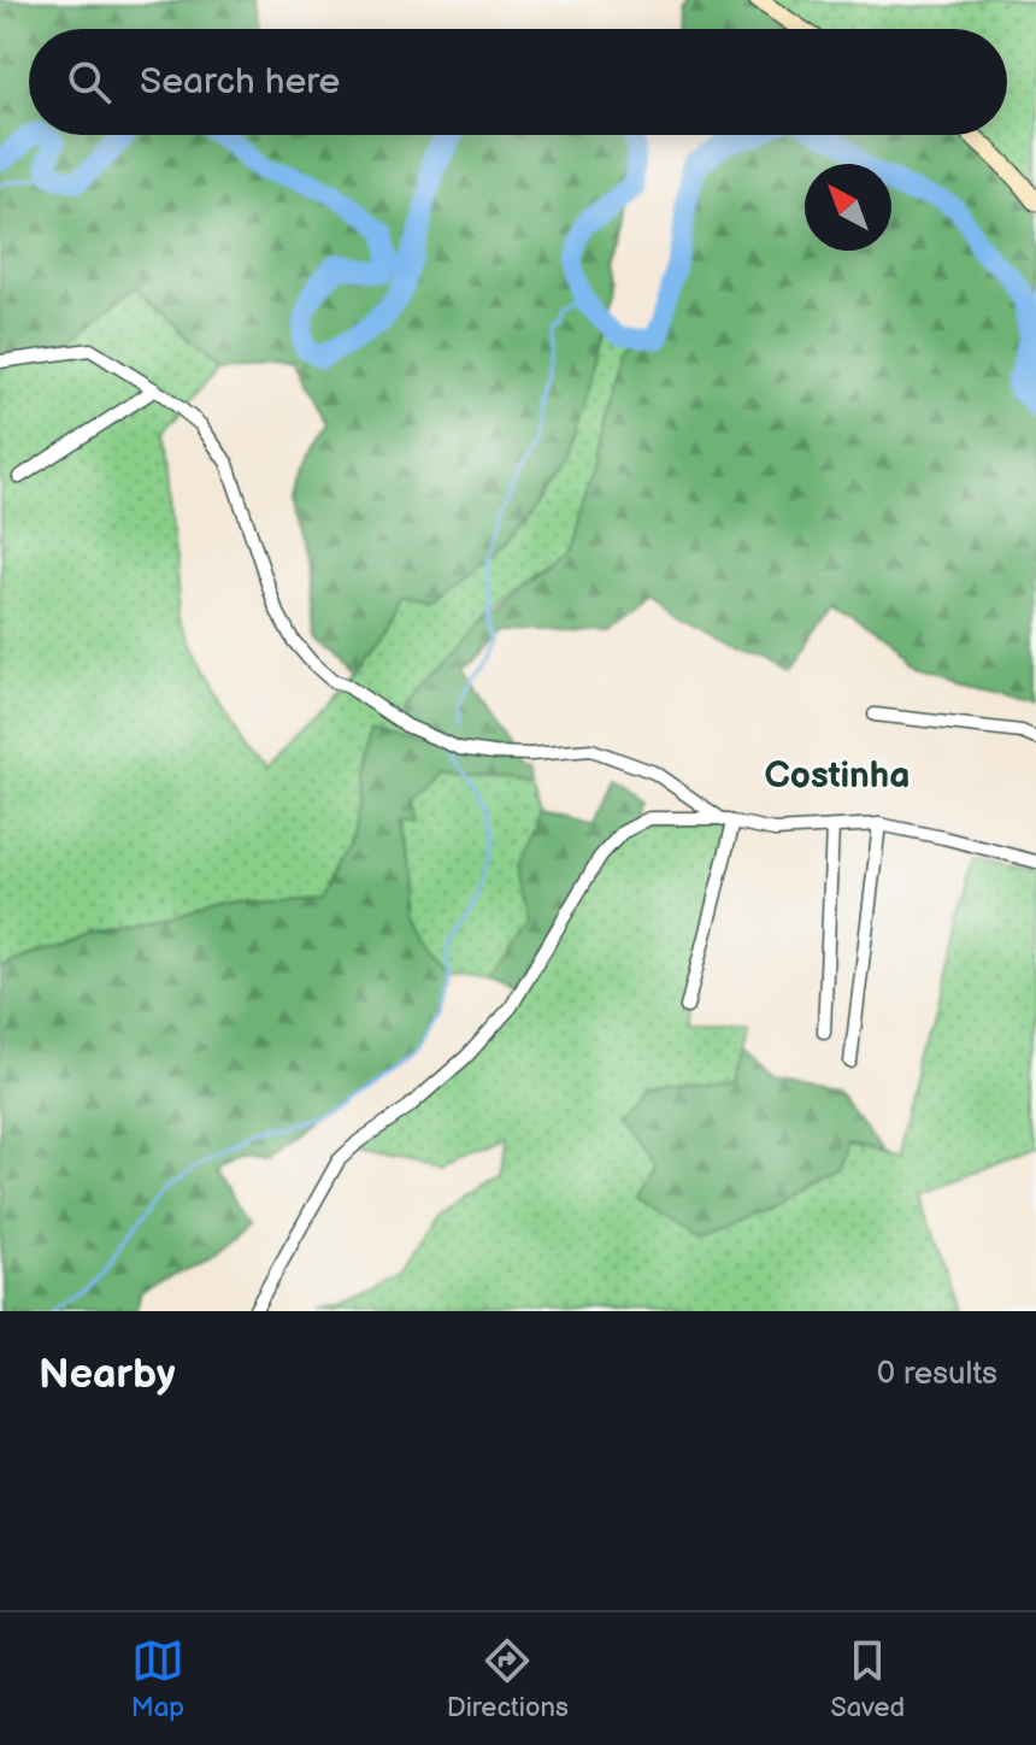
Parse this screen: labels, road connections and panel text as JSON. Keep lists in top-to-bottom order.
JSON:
{
  "districts": ["Costinha"],
  "north": "top left",
  "page": {
    "search": "Search here",
    "heading": ["Nearby", "0 results"],
    "nav": ["Map", "Directions", "Saved"]
  }
}
